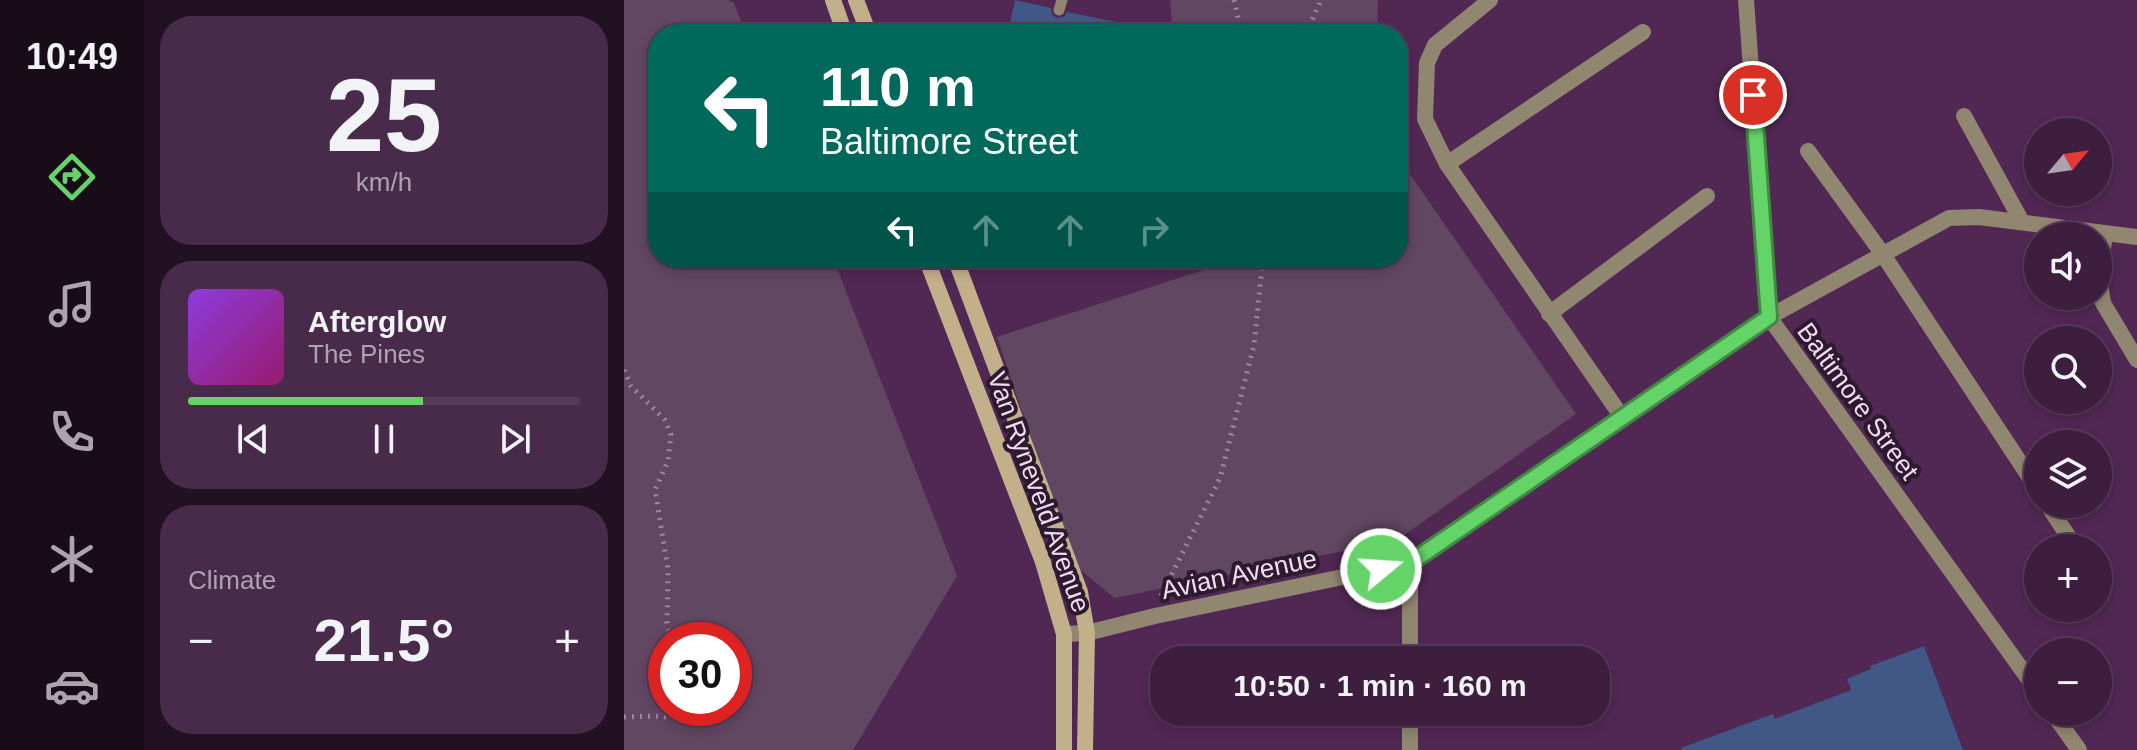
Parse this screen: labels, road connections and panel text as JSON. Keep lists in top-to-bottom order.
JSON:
{
  "streets": {
    "main road": ["Van Ryneveld Avenue"],
    "street": ["Baltimore Street", "Avian Avenue"]
  },
  "crossings": [
    ["Baltimore Street", "Avian Avenue"],
    ["Van Ryneveld Avenue", "Avian Avenue"]
  ],
  "north": "top right",
  "page": {
    "tabs": "10:49",
    "tile": [
      ["25", "km/h"],
      "Climate"
    ],
    "turn": ["110 m", "Baltimore Street"],
    "map_buttons": ["+", "−"],
    "song": ["Afterglow", "The Pines"],
    "heat": ["−", "21.5°", "+"],
    "limit": "30",
    "trip": "10:50 · 1 min · 160 m"
  }
}
